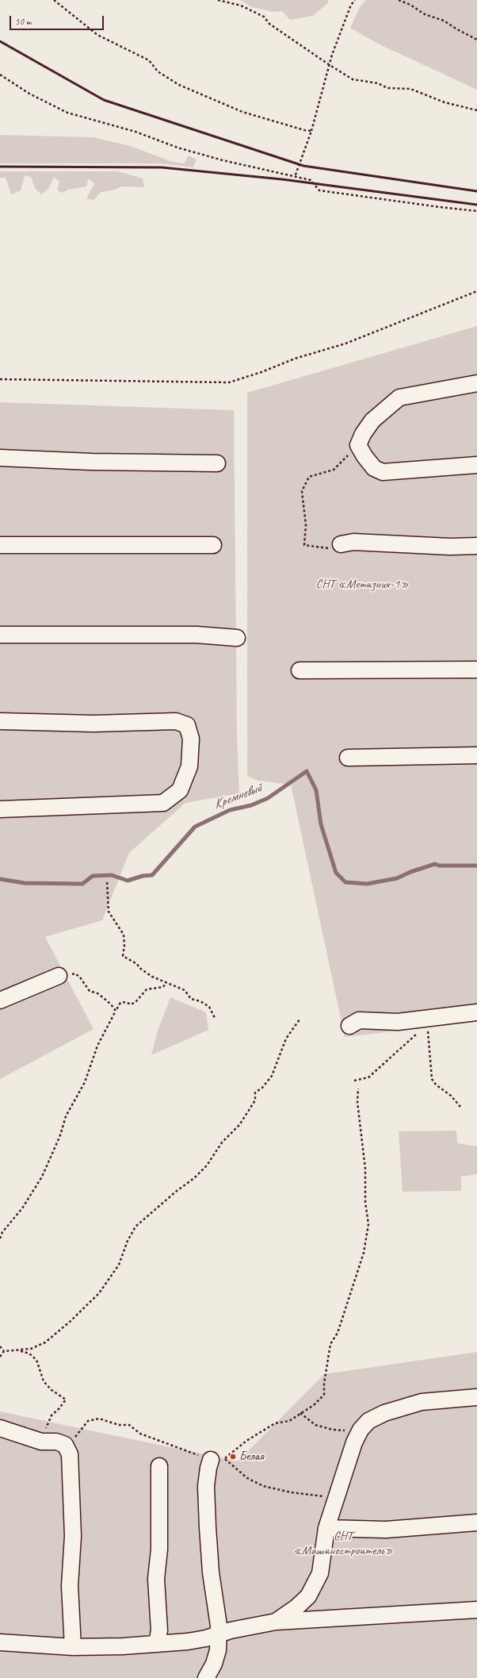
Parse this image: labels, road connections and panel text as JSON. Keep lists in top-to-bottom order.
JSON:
{
  "water": ["Кремневый"],
  "parks": ["СНТ «Метизник-1»", "СНТ «Машиностроитель»"],
  "places": ["Белая"],
  "scale_bar": "50 m"
}
